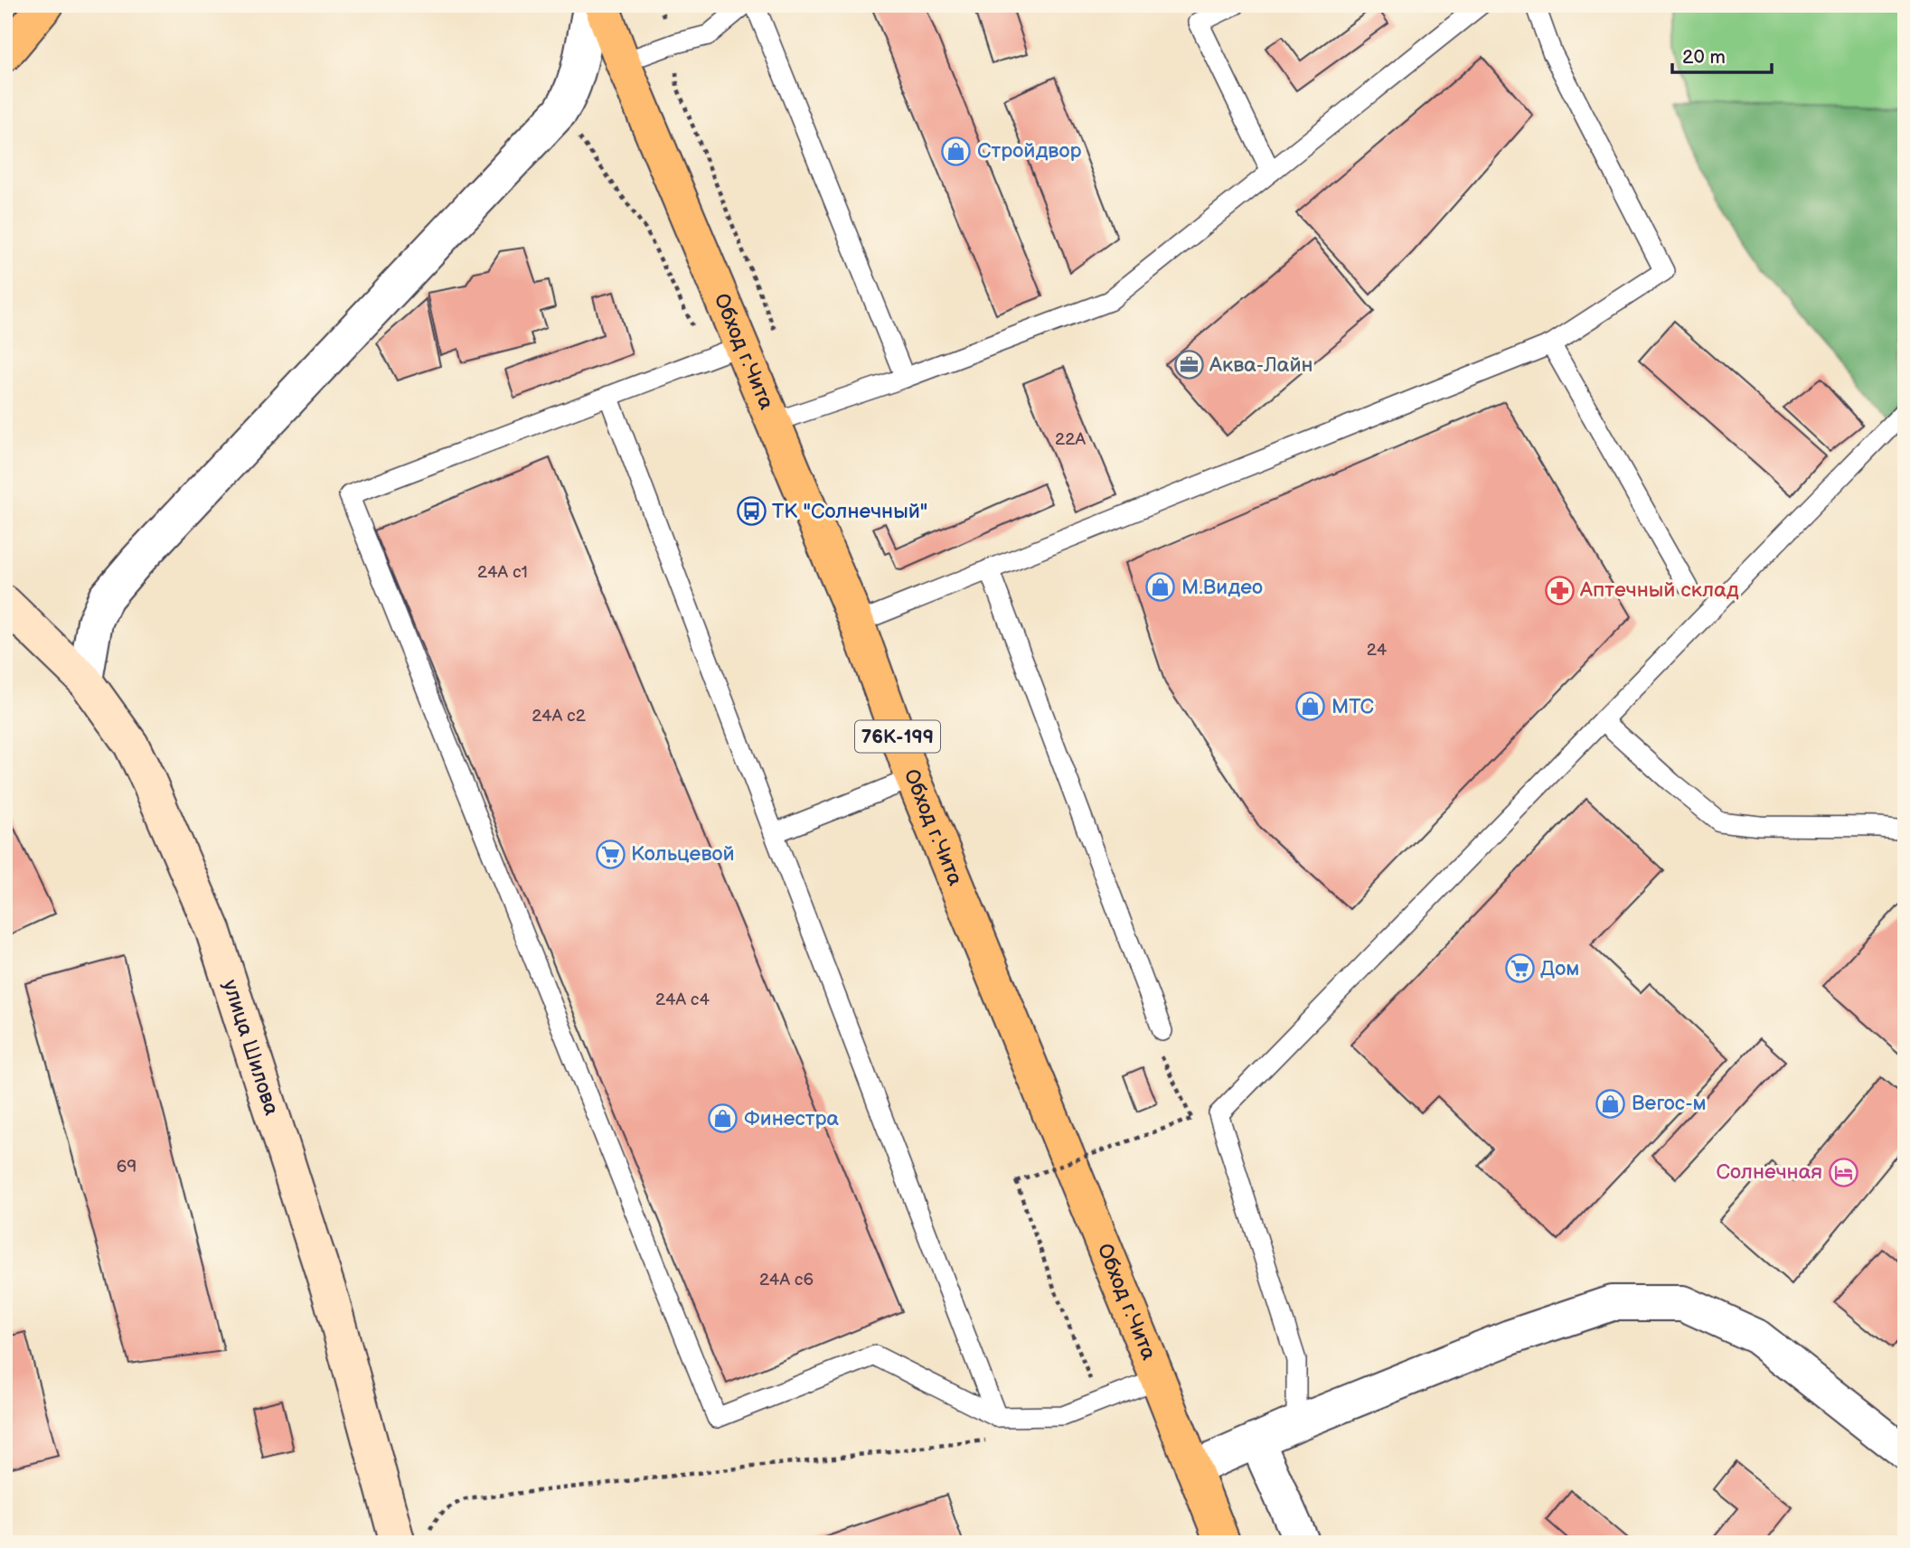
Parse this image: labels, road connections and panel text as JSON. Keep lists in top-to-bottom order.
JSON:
{
  "streets": {
    "main road": ["Обход г.Чита", "76К-199", "улица Шилова"]
  },
  "places": {
    "shop": [
      "Стройдвор",
      "М.Видео",
      "МТС",
      "Вегос-м",
      "Финестра"
    ],
    "office": ["Аква-Лайн"],
    "bus stop": ["ТК \"Солнечный\""],
    "pharmacy": ["Аптечный склад"],
    "supermarket": ["Кольцевой", "Дом"],
    "hotel": ["Солнечная"]
  },
  "house_numbers": [
    "22А",
    "24А с1",
    "24",
    "24А с2",
    "24А с4",
    "69",
    "24А с6"
  ],
  "scale_bar": "20 m"
}
